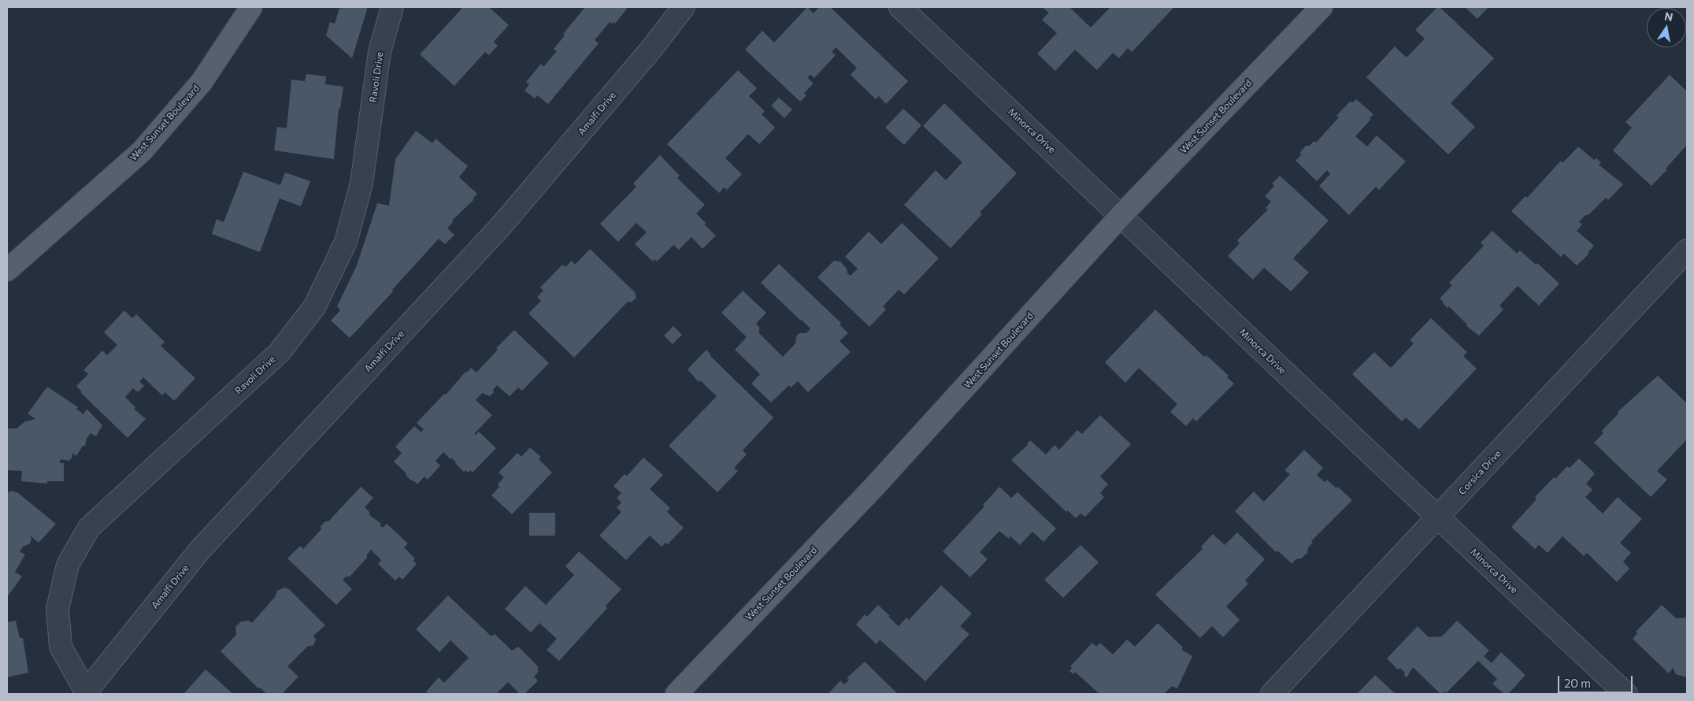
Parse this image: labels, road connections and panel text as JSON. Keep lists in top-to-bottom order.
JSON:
{
  "streets": {
    "main road": ["West Sunset Boulevard"],
    "street": [
      "Ravoli Drive",
      "Amalfi Drive",
      "Minorca Drive",
      "Corsica Drive"
    ]
  },
  "crossings": [
    ["Ravoli Drive", "Amalfi Drive"],
    ["West Sunset Boulevard", "Minorca Drive"],
    ["Minorca Drive", "Corsica Drive"]
  ],
  "scale_bar": "20 m",
  "north": "top"
}
